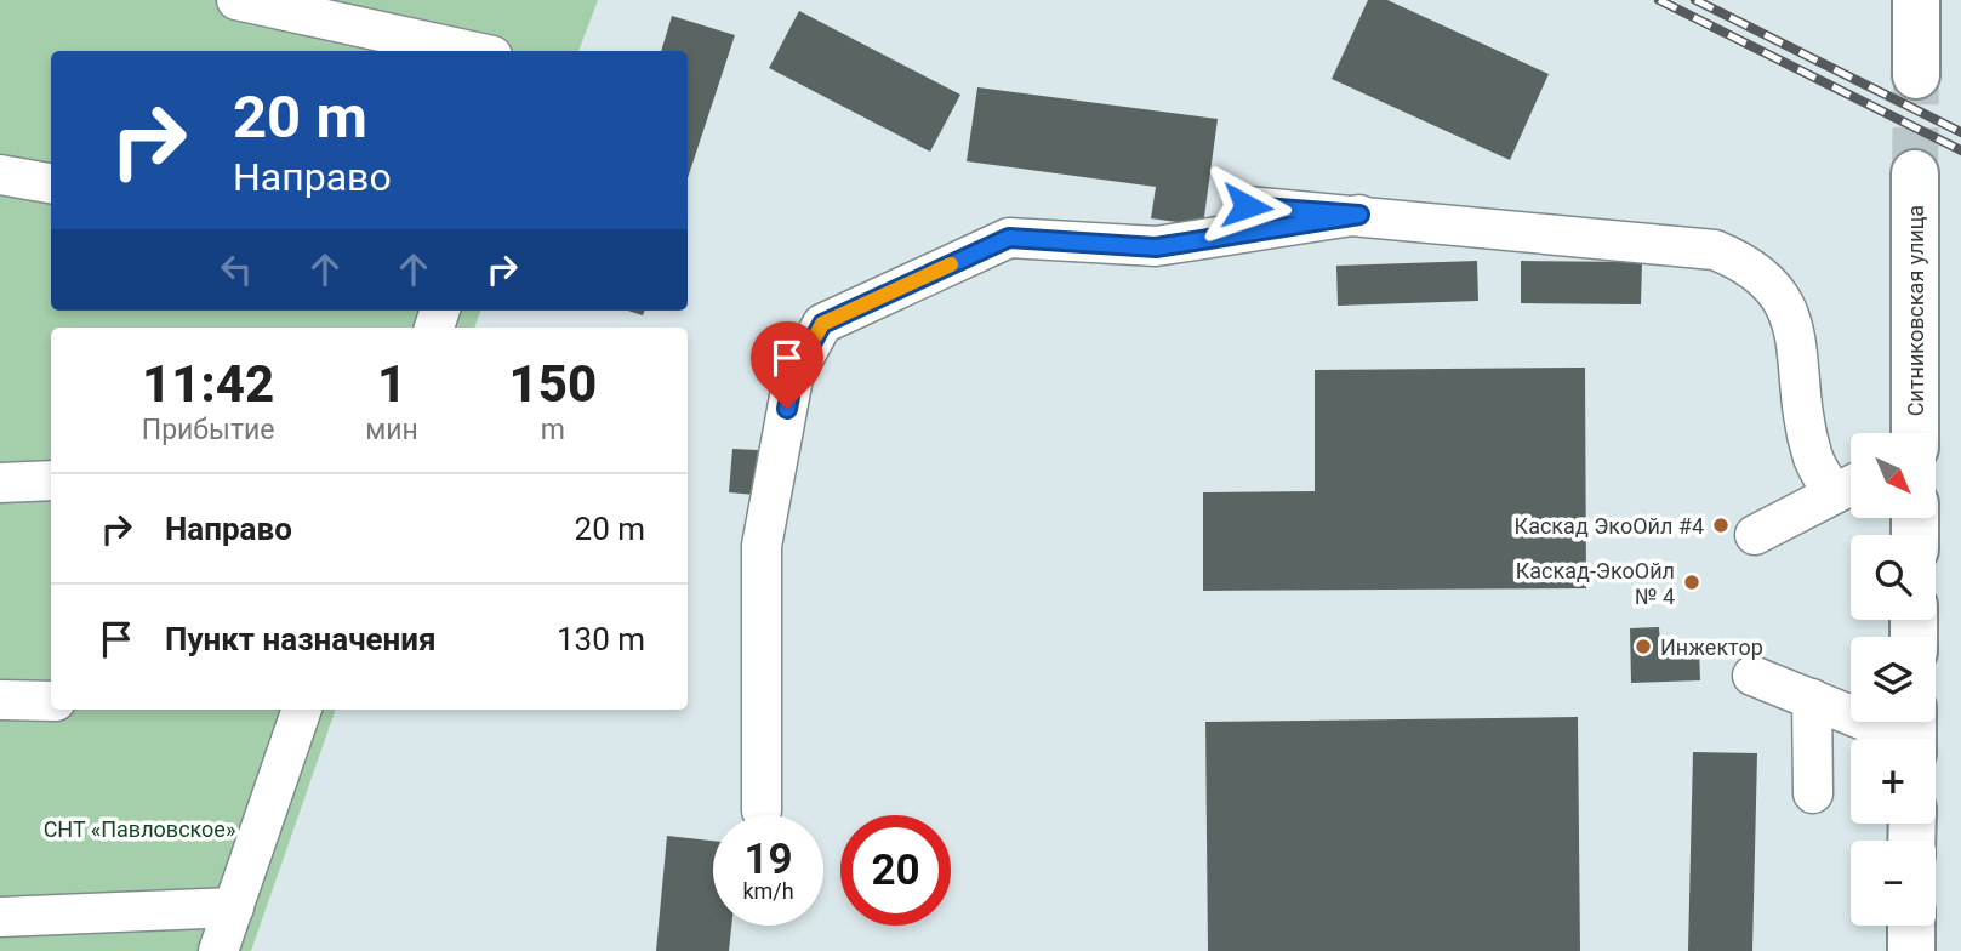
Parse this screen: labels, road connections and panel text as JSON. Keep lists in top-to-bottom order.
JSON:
{
  "streets": {
    "main road": ["Ситниковская улица"]
  },
  "parks": ["СНТ «Павловское»"],
  "places": ["Каскад ЭкоОйл #4", "Каскад-ЭкоОйл № 4", "Инжектор"],
  "north": "bottom right",
  "page": {
    "turn": ["20 m", "Направо"],
    "eta": [
      "11:42",
      "Прибытие",
      "1",
      "мин",
      "150",
      "m"
    ],
    "map_buttons": ["+", "−"],
    "list": [
      {
        "name": "Направо",
        "value": "20 m"
      },
      {
        "name": "Пункт назначения",
        "value": "130 m"
      }
    ],
    "speed": "19 km/h",
    "limit": "20"
  }
}
